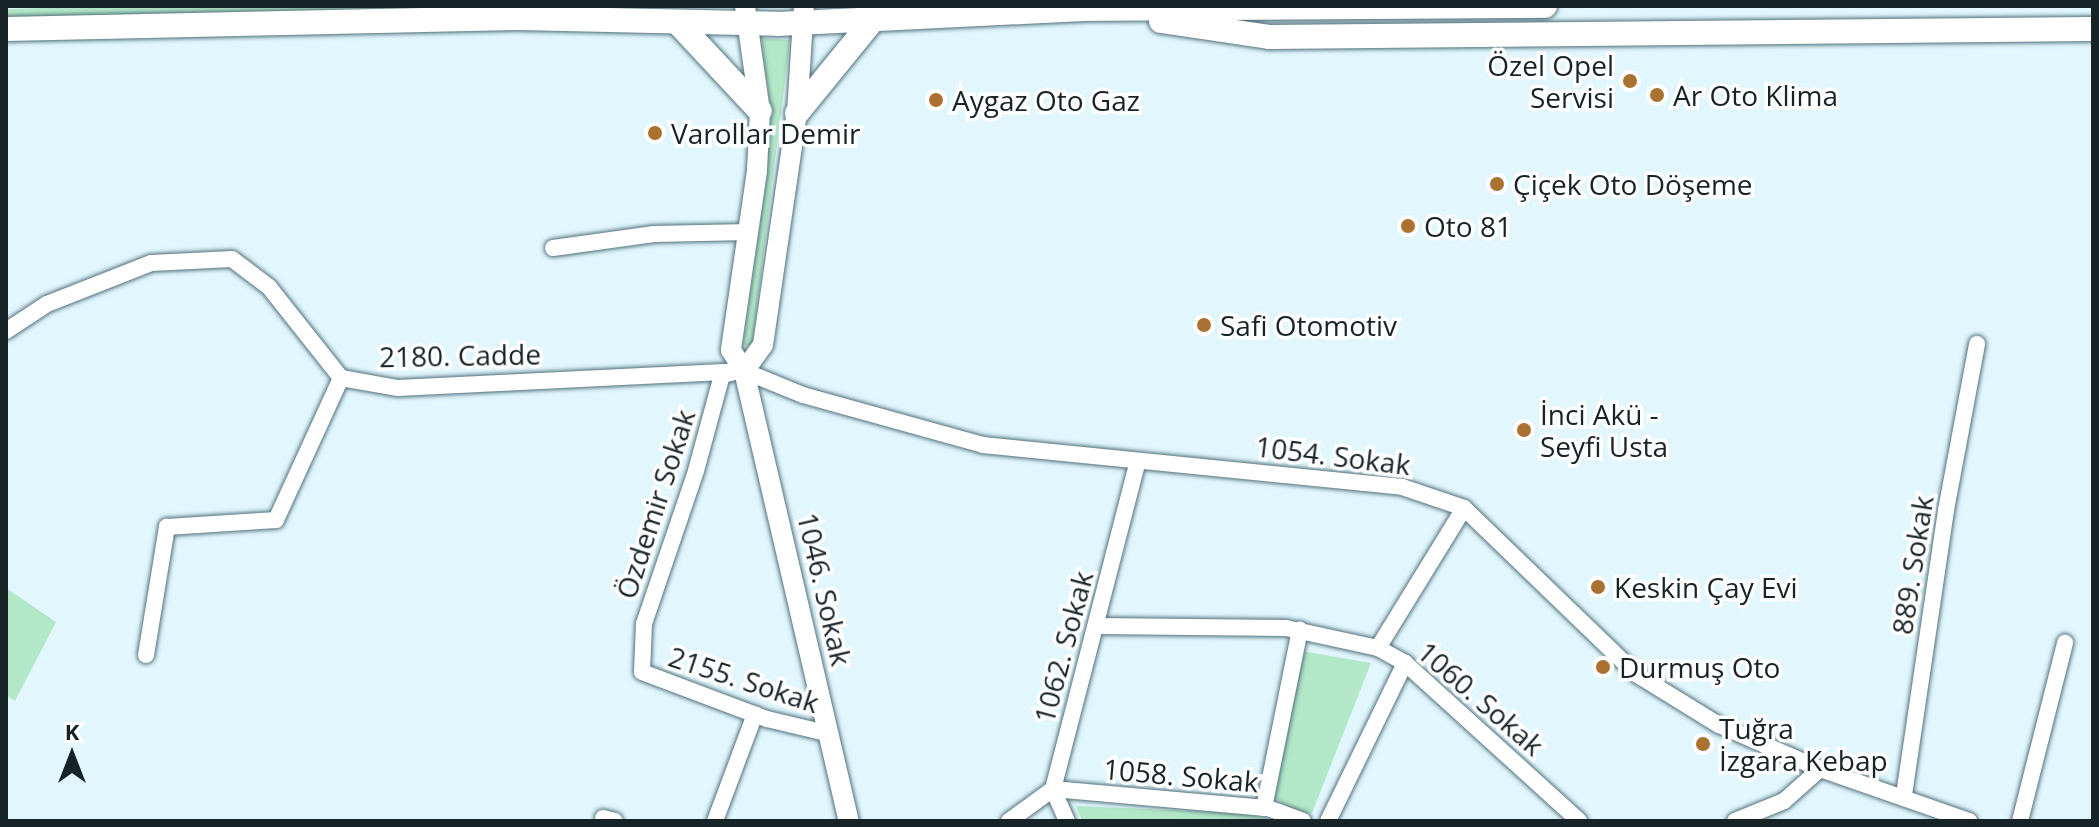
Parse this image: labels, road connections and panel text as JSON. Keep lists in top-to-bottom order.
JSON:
{
  "streets": {
    "main road": ["1046. Sokak"],
    "street": [
      "2180. Cadde",
      "1054. Sokak",
      "Özdemir Sokak",
      "889. Sokak",
      "1062. Sokak",
      "2155. Sokak",
      "1060. Sokak",
      "1058. Sokak"
    ]
  },
  "crossings": [
    ["2180. Cadde", "1054. Sokak"],
    ["2180. Cadde", "Özdemir Sokak"],
    ["2180. Cadde", "1046. Sokak"],
    ["1054. Sokak", "Özdemir Sokak"],
    ["1054. Sokak", "889. Sokak"],
    ["1054. Sokak", "1046. Sokak"],
    ["1054. Sokak", "1062. Sokak"],
    ["Özdemir Sokak", "1046. Sokak"],
    ["Özdemir Sokak", "2155. Sokak"],
    ["1046. Sokak", "2155. Sokak"],
    ["1062. Sokak", "1060. Sokak"],
    ["1062. Sokak", "1058. Sokak"]
  ],
  "places": [
    "Özel Opel Servisi",
    "Ar Oto Klima",
    "Aygaz Oto Gaz",
    "Varollar Demir",
    "Çiçek Oto Döşeme",
    "Oto 81",
    "Safi Otomotiv",
    "İnci Akü - Seyfi Usta",
    "Keskin Çay Evi",
    "Durmuş Oto",
    "Tuğra İzgara Kebap"
  ],
  "north": "top"
}
